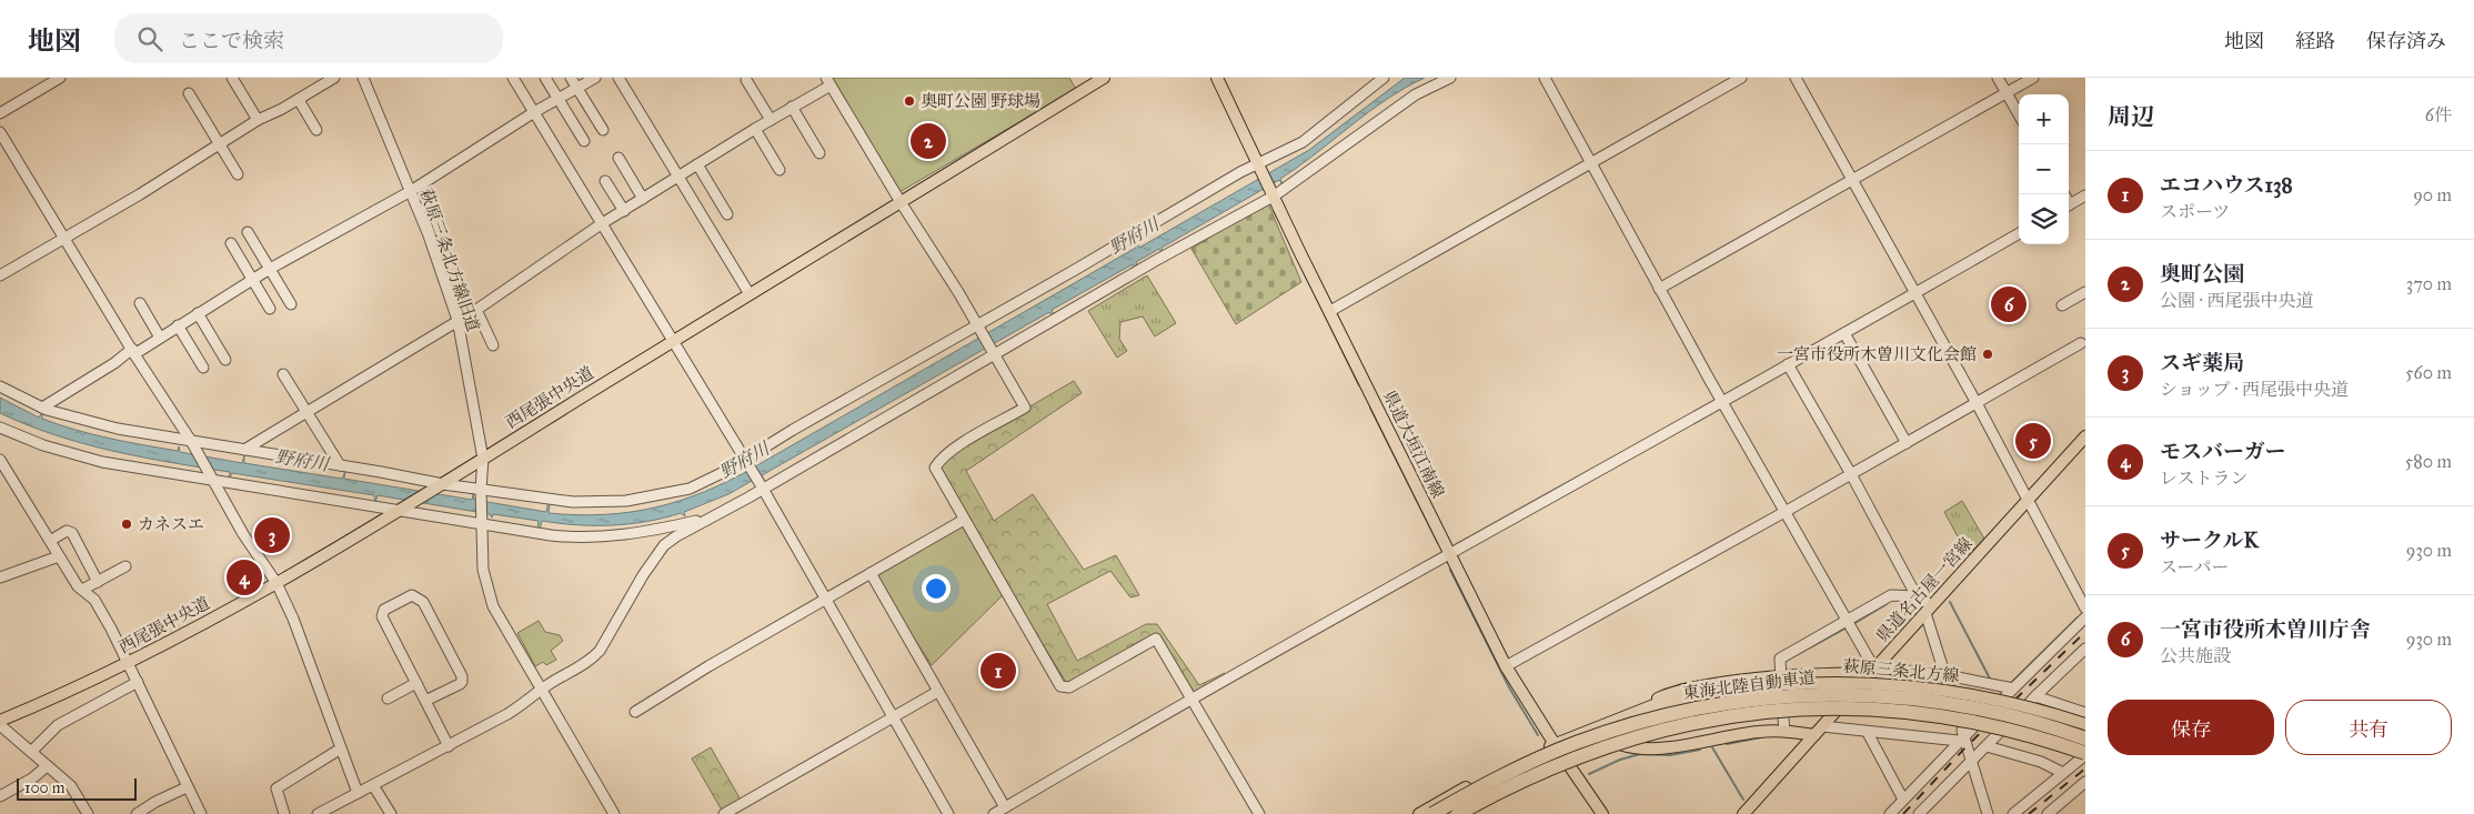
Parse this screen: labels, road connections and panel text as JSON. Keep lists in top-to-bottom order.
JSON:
{
  "streets": {
    "highway": ["東海北陸自動車道"],
    "main road": [
      "西尾張中央道",
      "県道大垣江南線",
      "県道名古屋一宮線",
      "萩原三条北方線"
    ],
    "street": ["萩原三条北方線旧道"]
  },
  "crossings": [
    ["萩原三条北方線旧道", "西尾張中央道"],
    ["県道大垣江南線", "萩原三条北方線"]
  ],
  "water": ["野府川"],
  "places": ["奥町公園 野球場", "一宮市役所木曽川文化会館", "カネスエ"],
  "scale_bar": "100 m",
  "page": {
    "header": "地図",
    "search": "ここで検索",
    "nav": ["地図", "経路", "保存済み"],
    "heading": ["周辺", "6件"],
    "map_buttons": ["+", "−"],
    "pins": [
      "2",
      "6",
      "5",
      "3",
      "4",
      "1"
    ],
    "list": [
      {
        "mark": "1",
        "name": "エコハウス138",
        "note": "スポーツ",
        "value": "90 m"
      },
      {
        "mark": "2",
        "name": "奥町公園",
        "note": "公園 · 西尾張中央道",
        "value": "370 m"
      },
      {
        "mark": "3",
        "name": "スギ薬局",
        "note": "ショップ · 西尾張中央道",
        "value": "560 m"
      },
      {
        "mark": "4",
        "name": "モスバーガー",
        "note": "レストラン",
        "value": "580 m"
      },
      {
        "mark": "5",
        "name": "サークルK",
        "note": "スーパー",
        "value": "930 m"
      },
      {
        "mark": "6",
        "name": "一宮市役所木曽川庁舎",
        "note": "公共施設",
        "value": "930 m"
      }
    ],
    "buttons": ["保存", "共有"],
    "scale": "100 m"
  }
}
